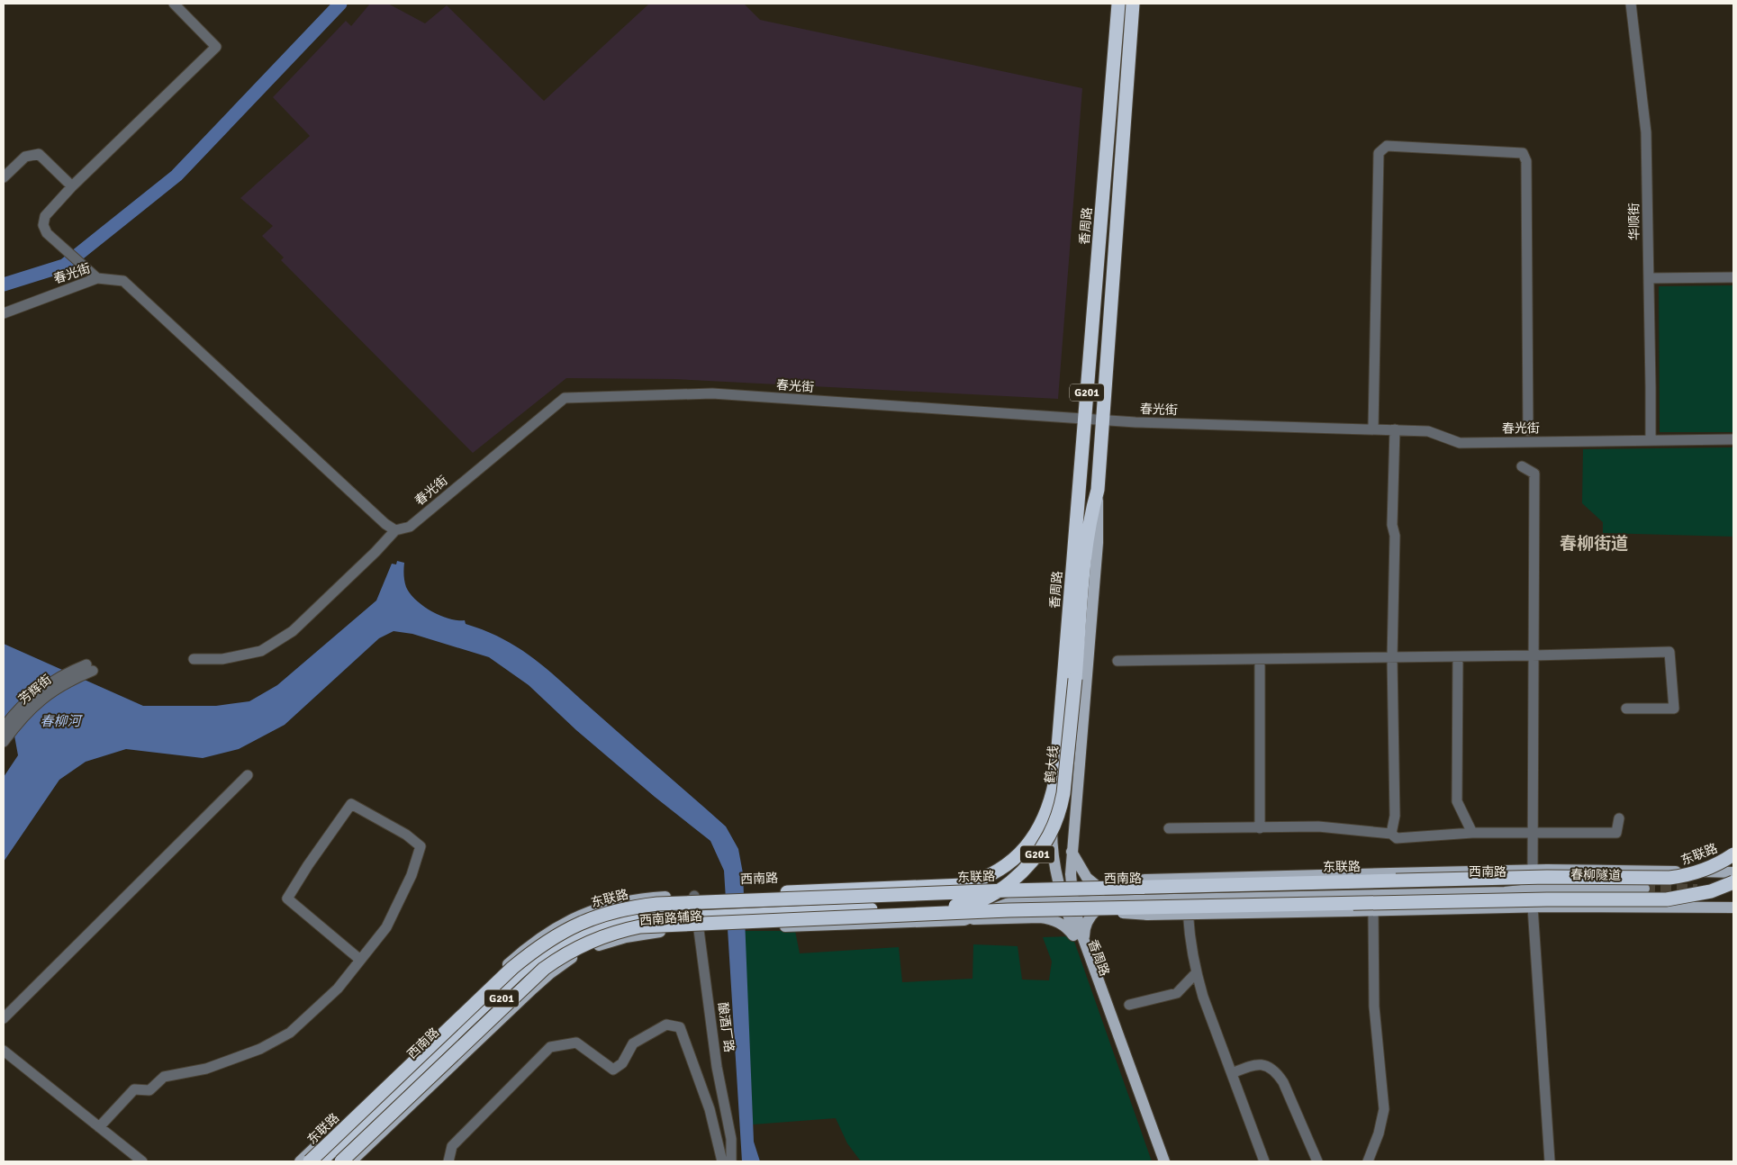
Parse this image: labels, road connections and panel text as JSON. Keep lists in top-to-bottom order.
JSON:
{
  "streets": {
    "highway": [
      "香周路",
      "G201",
      "鹤大线",
      "东联路",
      "西南路"
    ],
    "main road": ["春柳隧道", "西南路辅路"],
    "street": [
      "华顺街",
      "春光街",
      "芳辉街",
      "酿酒厂路"
    ]
  },
  "crossings": [
    ["华顺街", "春光街"],
    ["香周路", "春光街"],
    ["香周路", "鹤大线"],
    ["香周路", "东联路"],
    ["香周路", "西南路"],
    ["鹤大线", "西南路"],
    ["东联路", "西南路"],
    ["西南路", "春柳隧道"],
    ["西南路", "西南路辅路"],
    ["西南路", "酿酒厂路"],
    ["西南路辅路", "酿酒厂路"]
  ],
  "districts": ["春柳街道"],
  "water": ["春柳河"]
}
